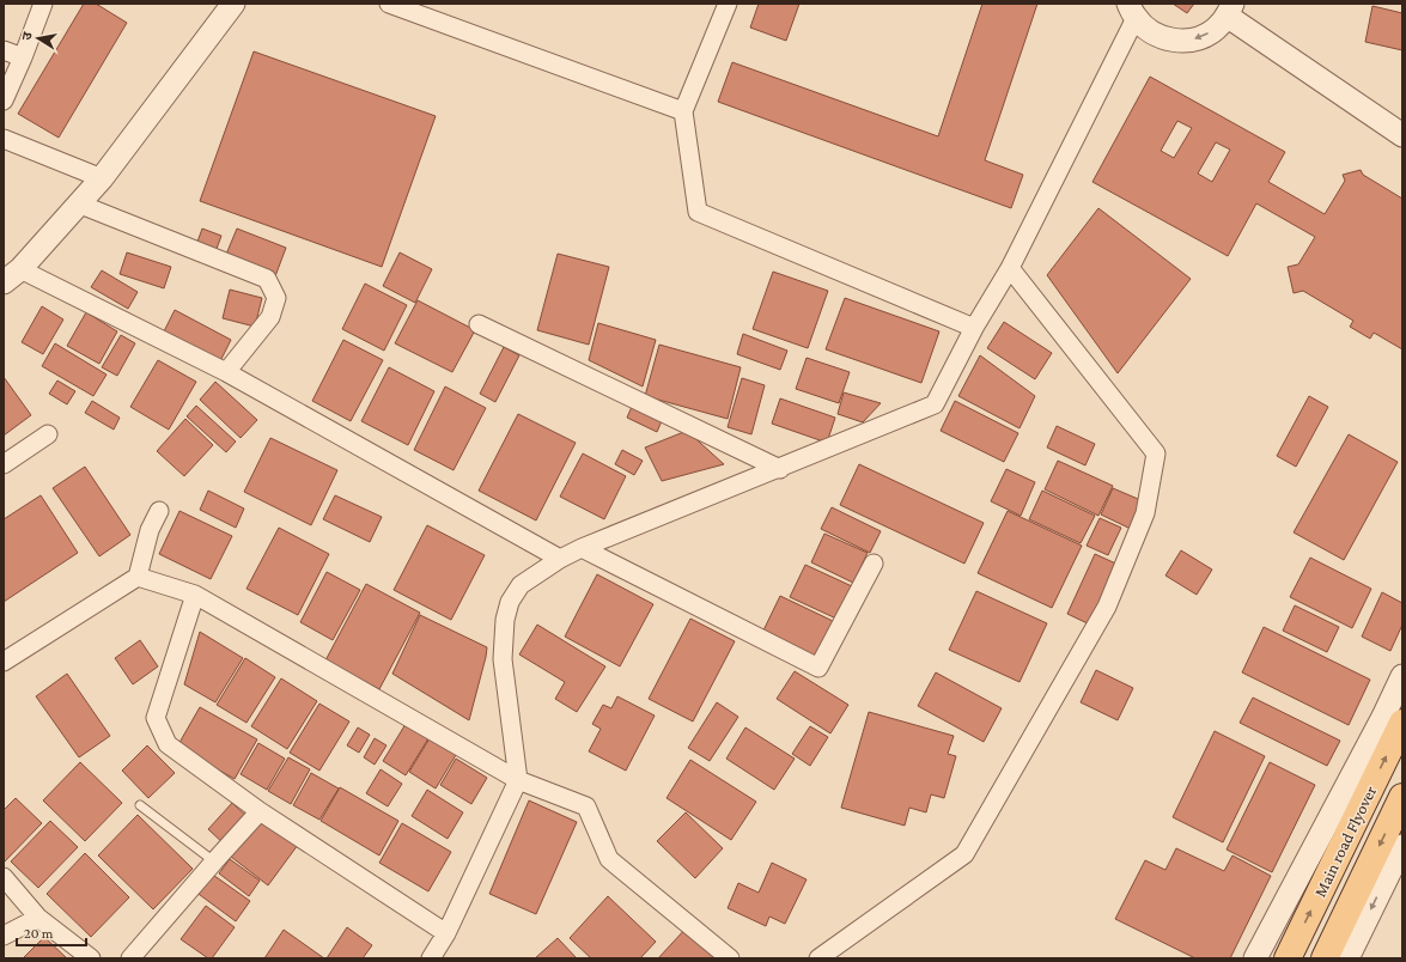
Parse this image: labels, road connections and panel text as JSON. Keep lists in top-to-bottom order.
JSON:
{
  "streets": {
    "main road": ["Main road Flyover"]
  },
  "scale_bar": "20 m",
  "north": "left"
}
